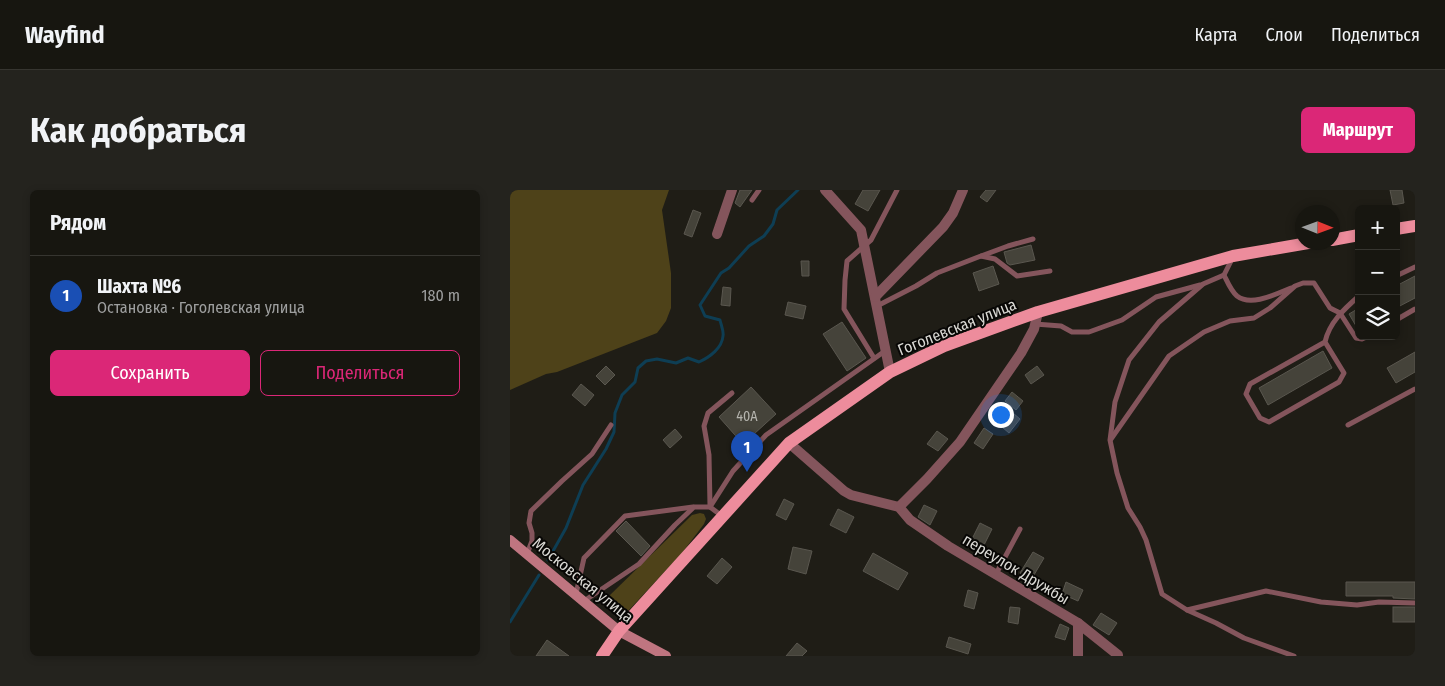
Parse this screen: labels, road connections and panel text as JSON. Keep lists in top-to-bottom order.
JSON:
{
  "streets": {
    "main road": ["Гоголевская улица"],
    "street": ["переулок Дружбы", "Московская улица"]
  },
  "crossings": [
    ["Гоголевская улица", "Московская улица"]
  ],
  "house_numbers": ["40А"],
  "north": "right",
  "page": {
    "header": "Wayfind",
    "nav": ["Карта", "Слои", "Поделиться"],
    "buttons": [
      "Маршрут",
      ["Сохранить", "Поделиться"]
    ],
    "title": "Как добраться",
    "heading": "Рядом",
    "map_buttons": ["+", "−"],
    "list": [
      {
        "mark": "1",
        "name": "Шахта №6",
        "note": "Остановка · Гоголевская улица",
        "value": "180 m"
      }
    ],
    "pins": "1"
  }
}
